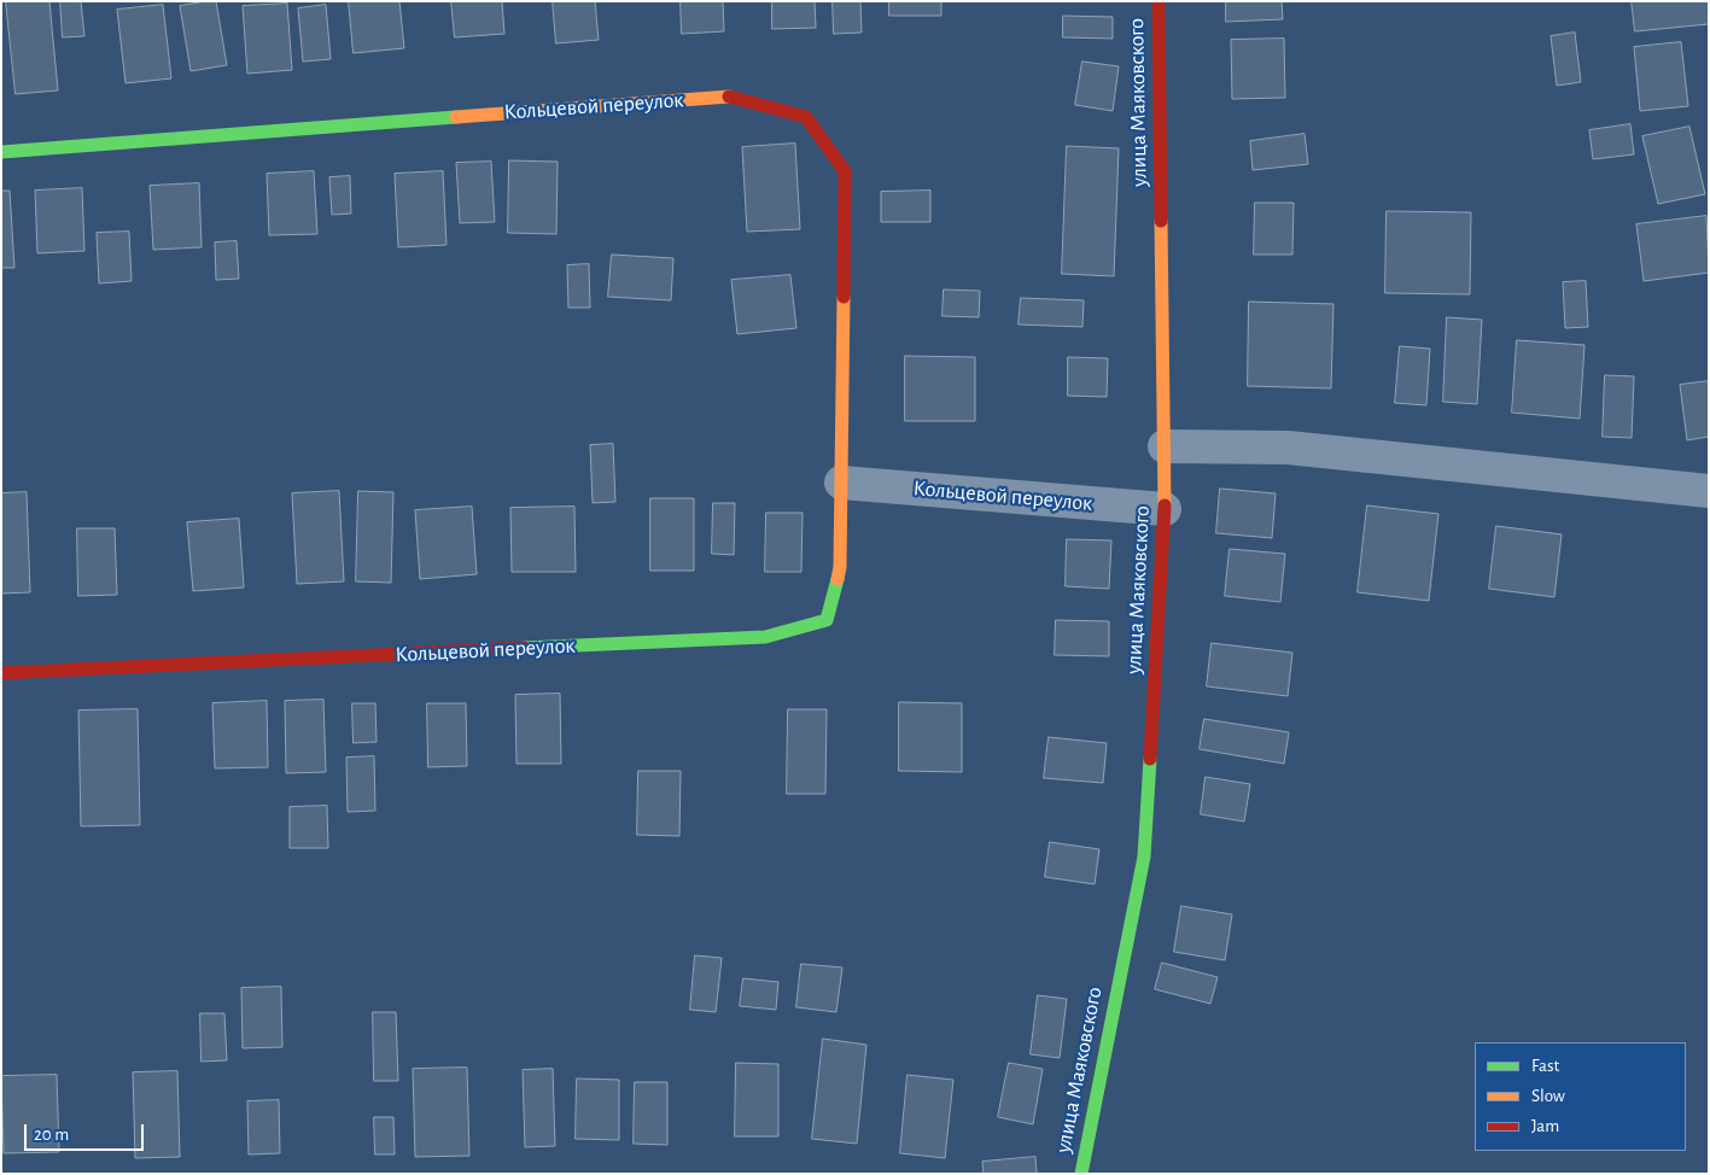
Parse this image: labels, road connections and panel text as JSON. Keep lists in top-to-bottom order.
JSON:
{
  "streets": {
    "street": ["улица Маяковского", "Кольцевой переулок"]
  },
  "crossings": [
    ["улица Маяковского", "Кольцевой переулок"]
  ],
  "legend": ["Fast", "Slow", "Jam"],
  "scale_bar": "20 m"
}
